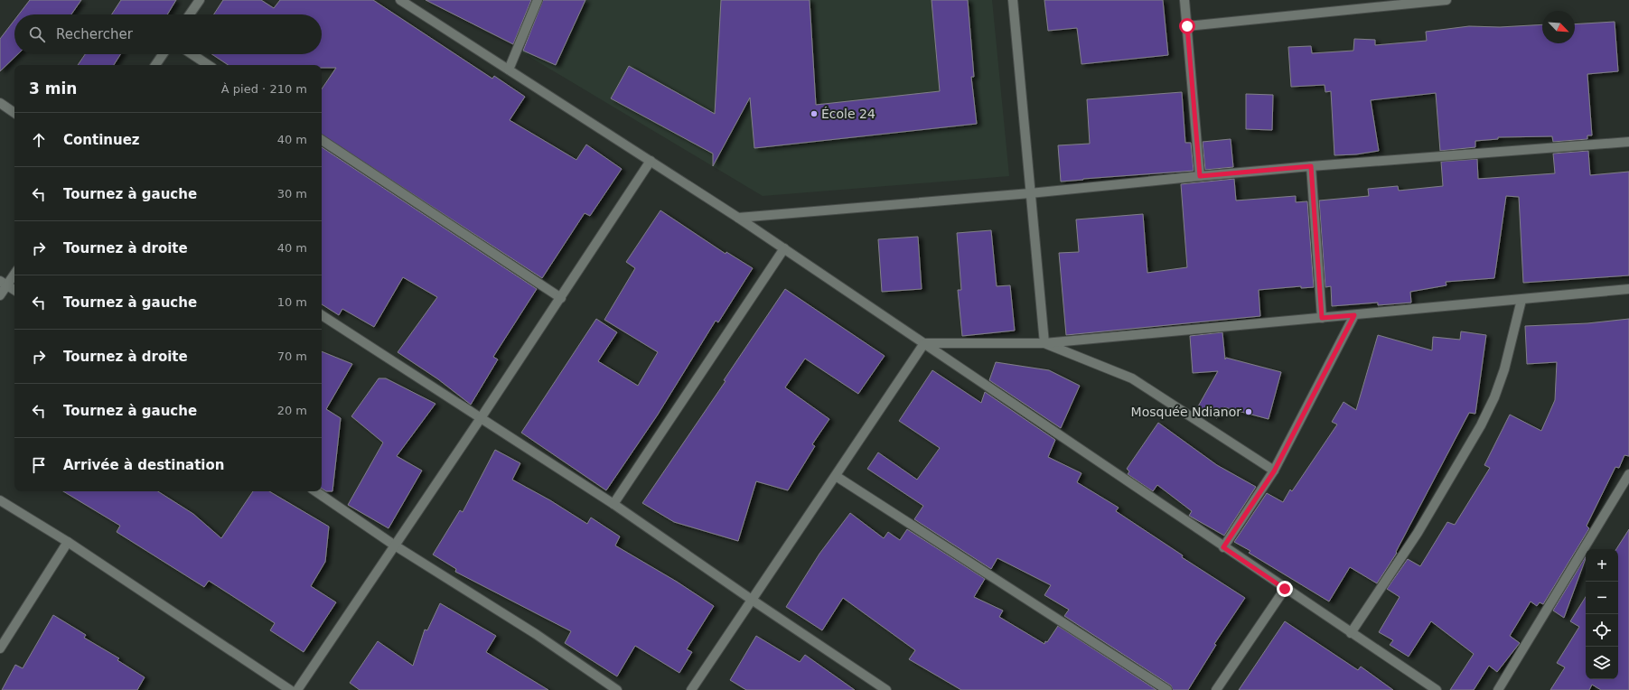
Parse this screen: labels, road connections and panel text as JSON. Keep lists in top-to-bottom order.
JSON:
{
  "places": ["École 24", "Mosquée Ndianor"],
  "north": "bottom right",
  "page": {
    "search": "Rechercher",
    "heading": ["3 min", "À pied · 210 m"],
    "list": [
      ["Continuez", "40 m"],
      ["Tournez à gauche", "30 m"],
      ["Tournez à droite", "40 m"],
      ["Tournez à gauche", "10 m"],
      ["Tournez à droite", "70 m"],
      ["Tournez à gauche", "20 m"],
      "Arrivée à destination"
    ],
    "map_buttons": ["+", "−"]
  }
}
